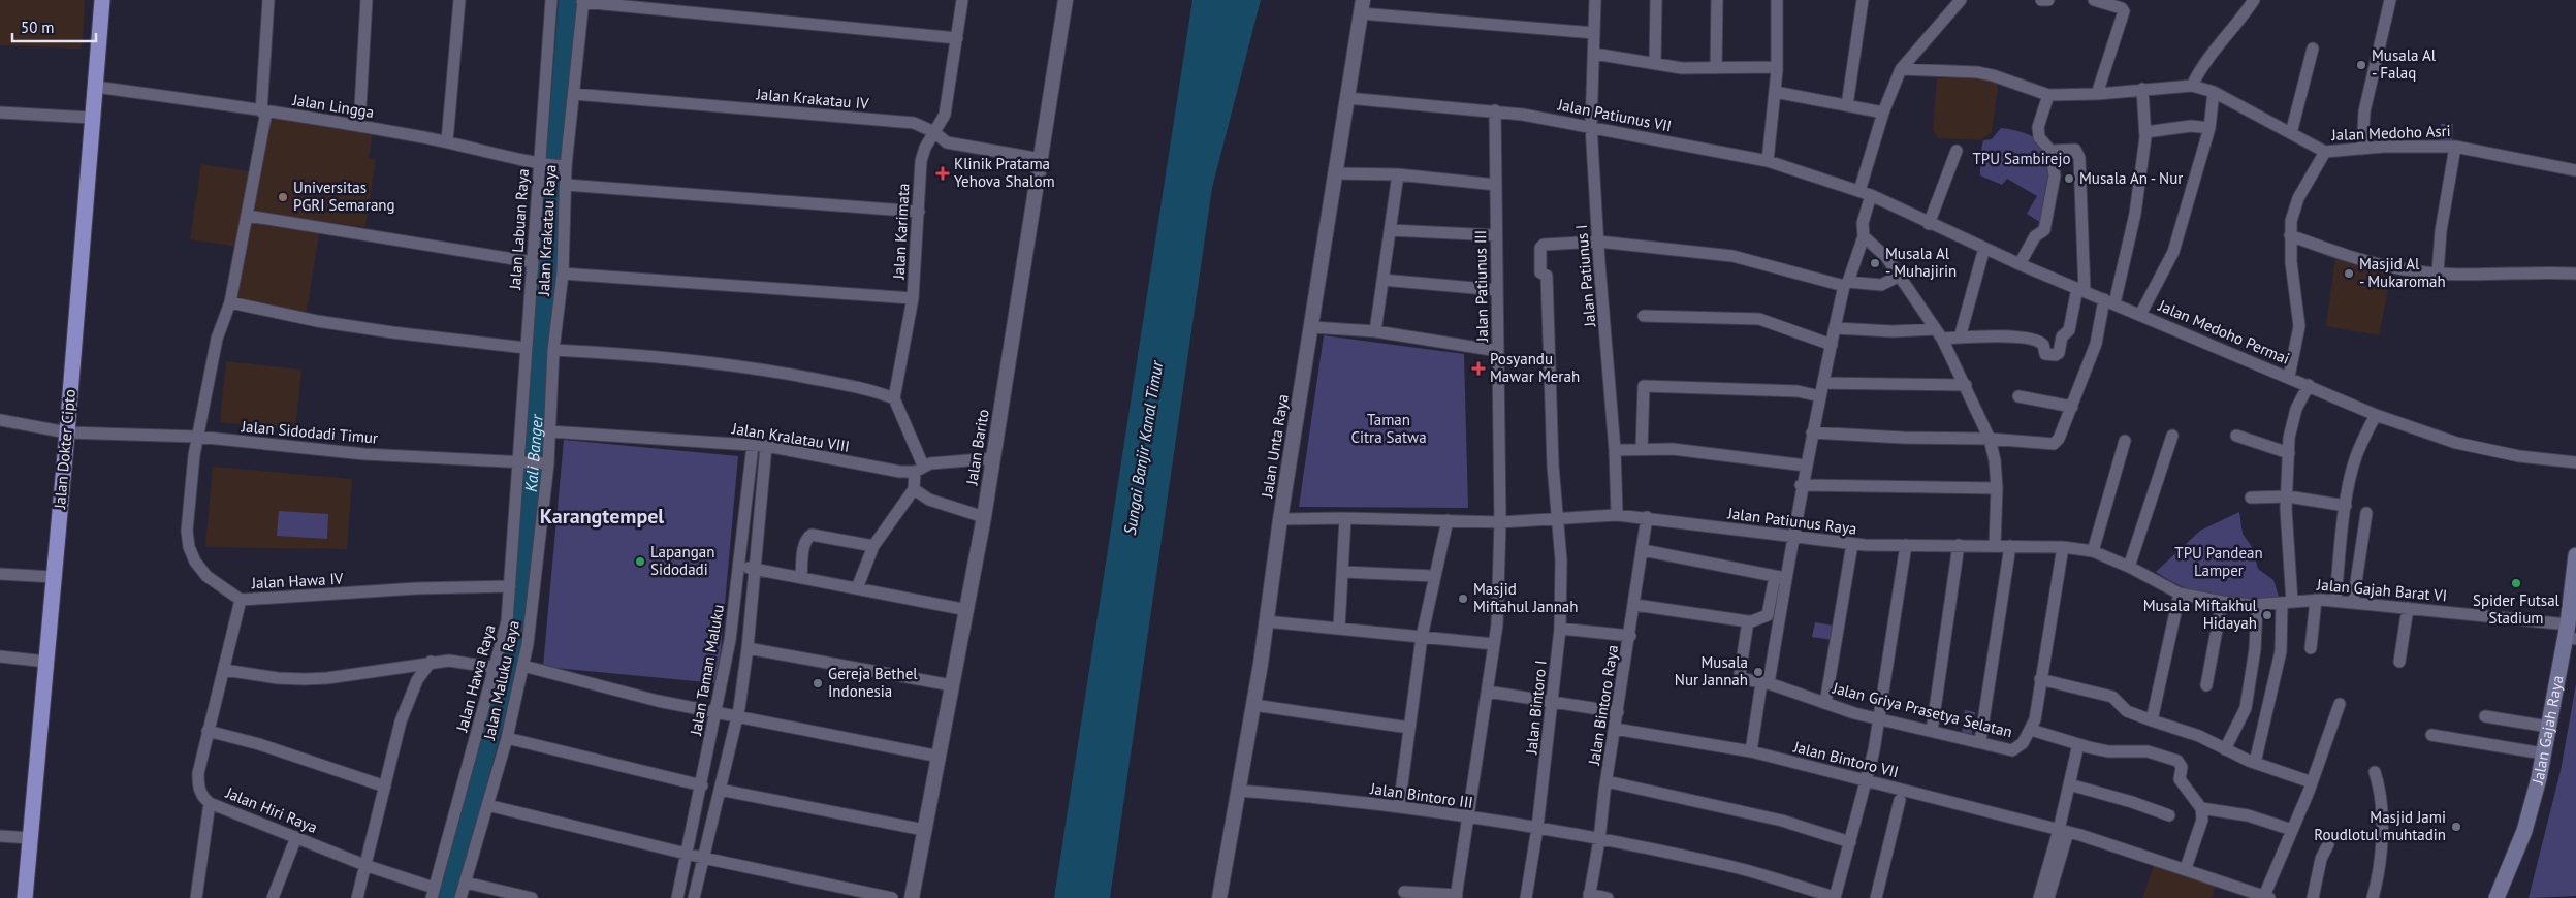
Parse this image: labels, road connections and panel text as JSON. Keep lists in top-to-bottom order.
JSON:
{
  "streets": {
    "highway": ["Jalan Dokter Cipto"],
    "main road": ["Jalan Gajah Raya"],
    "street": [
      "Jalan Krakatau IV",
      "Jalan Lingga",
      "Jalan Patiunus VII",
      "Jalan Medoho Asri",
      "Jalan Labuan Raya",
      "Jalan Krakatau Raya",
      "Jalan Karimata",
      "Jalan Patiunus I",
      "Jalan Patiunus III",
      "Jalan Medoho Permai",
      "Jalan Sidodadi Timur",
      "Jalan Kralatau VIII",
      "Jalan Unta Raya",
      "Jalan Barito",
      "Jalan Patiunus Raya",
      "Jalan Hawa IV",
      "Jalan Gajah Barat VI",
      "Jalan Taman Maluku",
      "Jalan Hawa Raya",
      "Jalan Maluku Raya",
      "Jalan Bintoro Raya",
      "Jalan Bintoro I",
      "Jalan Griya Prasetya Selatan",
      "Jalan Bintoro VII",
      "Jalan Bintoro III",
      "Jalan Hiri Raya"
    ]
  },
  "crossings": [
    ["Jalan Krakatau IV", "Jalan Krakatau Raya"],
    ["Jalan Krakatau IV", "Jalan Karimata"],
    ["Jalan Krakatau IV", "Jalan Barito"],
    ["Jalan Lingga", "Jalan Labuan Raya"],
    ["Jalan Lingga", "Jalan Krakatau Raya"],
    ["Jalan Lingga", "Jalan Dokter Cipto"],
    ["Jalan Lingga", "Jalan Hawa IV"],
    ["Jalan Patiunus VII", "Jalan Patiunus I"],
    ["Jalan Patiunus VII", "Jalan Patiunus III"],
    ["Jalan Patiunus VII", "Jalan Medoho Permai"],
    ["Jalan Patiunus VII", "Jalan Unta Raya"],
    ["Jalan Labuan Raya", "Jalan Sidodadi Timur"],
    ["Jalan Labuan Raya", "Jalan Hawa Raya"],
    ["Jalan Krakatau Raya", "Jalan Sidodadi Timur"],
    ["Jalan Krakatau Raya", "Jalan Kralatau VIII"],
    ["Jalan Krakatau Raya", "Jalan Maluku Raya"],
    ["Jalan Patiunus I", "Jalan Patiunus Raya"],
    ["Jalan Patiunus I", "Jalan Bintoro I"],
    ["Jalan Patiunus III", "Jalan Patiunus Raya"],
    ["Jalan Patiunus III", "Jalan Bintoro III"],
    ["Jalan Sidodadi Timur", "Jalan Dokter Cipto"],
    ["Jalan Sidodadi Timur", "Jalan Hawa IV"],
    ["Jalan Sidodadi Timur", "Jalan Hawa Raya"],
    ["Jalan Sidodadi Timur", "Jalan Maluku Raya"],
    ["Jalan Kralatau VIII", "Jalan Barito"],
    ["Jalan Kralatau VIII", "Jalan Taman Maluku"],
    ["Jalan Unta Raya", "Jalan Patiunus Raya"],
    ["Jalan Unta Raya", "Jalan Bintoro III"],
    ["Jalan Patiunus Raya", "Jalan Gajah Barat VI"],
    ["Jalan Patiunus Raya", "Jalan Bintoro Raya"],
    ["Jalan Patiunus Raya", "Jalan Bintoro I"],
    ["Jalan Patiunus Raya", "Jalan Griya Prasetya Selatan"],
    ["Jalan Hawa IV", "Jalan Hawa Raya"],
    ["Jalan Hawa IV", "Jalan Hiri Raya"],
    ["Jalan Gajah Barat VI", "Jalan Gajah Raya"],
    ["Jalan Hawa Raya", "Jalan Hiri Raya"],
    ["Jalan Bintoro Raya", "Jalan Bintoro VII"],
    ["Jalan Bintoro Raya", "Jalan Bintoro III"],
    ["Jalan Bintoro I", "Jalan Bintoro III"]
  ],
  "districts": ["Karangtempel"],
  "water": ["Sungai Banjir Kanal Timur", "Kali Banger"],
  "parks": ["TPU Sambirejo", "Taman Citra Satwa", "TPU Pandean Lamper"],
  "places": {
    "other": [
      "Musala Al - Falaq",
      "Musala An - Nur",
      "Universitas PGRI Semarang",
      "Musala Al - Muhajirin",
      "Masjid Al - Mukaromah",
      "Lapangan Sidodadi",
      "Spider Futsal Stadium",
      "Masjid Miftahul Jannah",
      "Musala Miftakhul Hidayah",
      "Musala Nur Jannah",
      "Gereja Bethel Indonesia",
      "Masjid Jami Roudlotul muhtadin"
    ],
    "health": ["Klinik Pratama Yehova Shalom", "Posyandu Mawar Merah"]
  },
  "scale_bar": "50 m"
}
